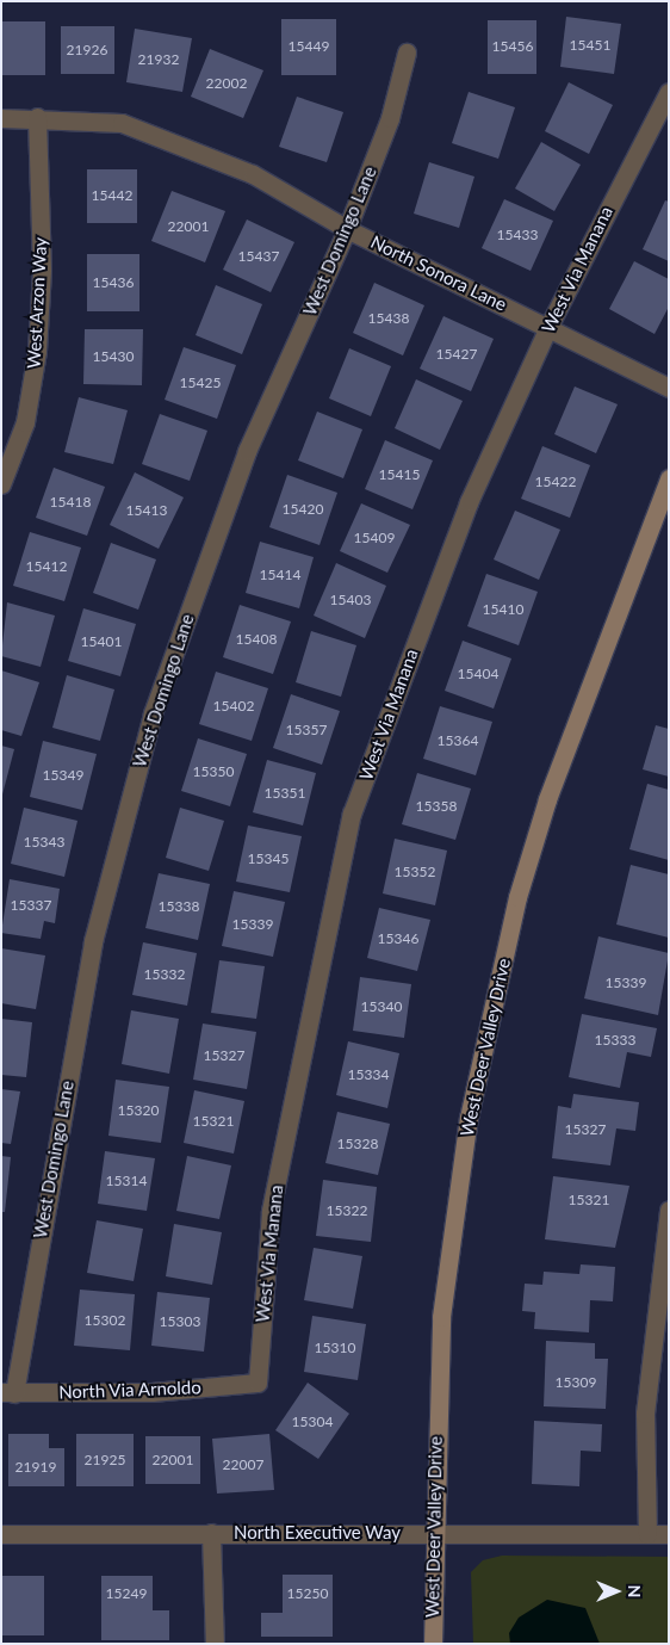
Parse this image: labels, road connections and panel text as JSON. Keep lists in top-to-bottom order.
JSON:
{
  "streets": {
    "street": [
      "West Domingo Lane",
      "West Via Manana",
      "North Sonora Lane",
      "West Arzon Way",
      "West Deer Valley Drive",
      "North Via Arnoldo",
      "North Executive Way"
    ]
  },
  "crossings": [
    ["West Domingo Lane", "North Sonora Lane"],
    ["West Domingo Lane", "North Via Arnoldo"],
    ["West Via Manana", "North Sonora Lane"],
    ["West Via Manana", "North Via Arnoldo"],
    ["North Sonora Lane", "West Arzon Way"],
    ["West Deer Valley Drive", "North Executive Way"]
  ],
  "house_numbers": [
    "15451",
    "15449",
    "15456",
    "21926",
    "21932",
    "22002",
    "15442",
    "22001",
    "15433",
    "15437",
    "15436",
    "15438",
    "15427",
    "15430",
    "15425",
    "15415",
    "15422",
    "15418",
    "15420",
    "15413",
    "15409",
    "15412",
    "15414",
    "15403",
    "15410",
    "15408",
    "15401",
    "15404",
    "15402",
    "15357",
    "15364",
    "15350",
    "15349",
    "15351",
    "15358",
    "15343",
    "15345",
    "15352",
    "15337",
    "15338",
    "15339",
    "15346",
    "15332",
    "15339",
    "15340",
    "15333",
    "15327",
    "15334",
    "15320",
    "15321",
    "15327",
    "15328",
    "15314",
    "15321",
    "15322",
    "15302",
    "15303",
    "15310",
    "15309",
    "15304",
    "21925",
    "22001",
    "22007",
    "21919",
    "15249",
    "15250"
  ],
  "north": "right"
}
